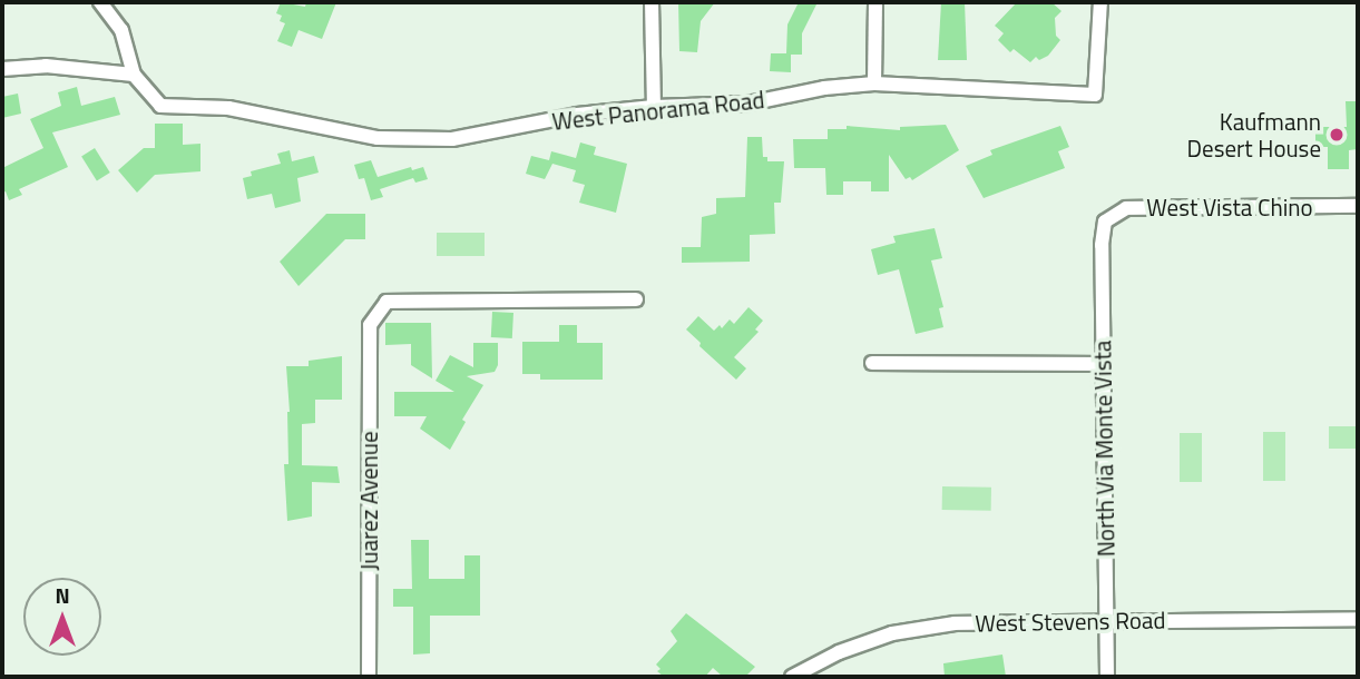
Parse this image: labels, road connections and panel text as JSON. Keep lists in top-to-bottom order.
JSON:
{
  "streets": {
    "street": [
      "West Panorama Road",
      "West Vista Chino",
      "North Via Monte Vista",
      "Juarez Avenue",
      "West Stevens Road"
    ]
  },
  "crossings": [
    ["West Vista Chino", "North Via Monte Vista"],
    ["North Via Monte Vista", "West Stevens Road"]
  ],
  "places": ["Kaufmann Desert House"],
  "north": "top"
}
